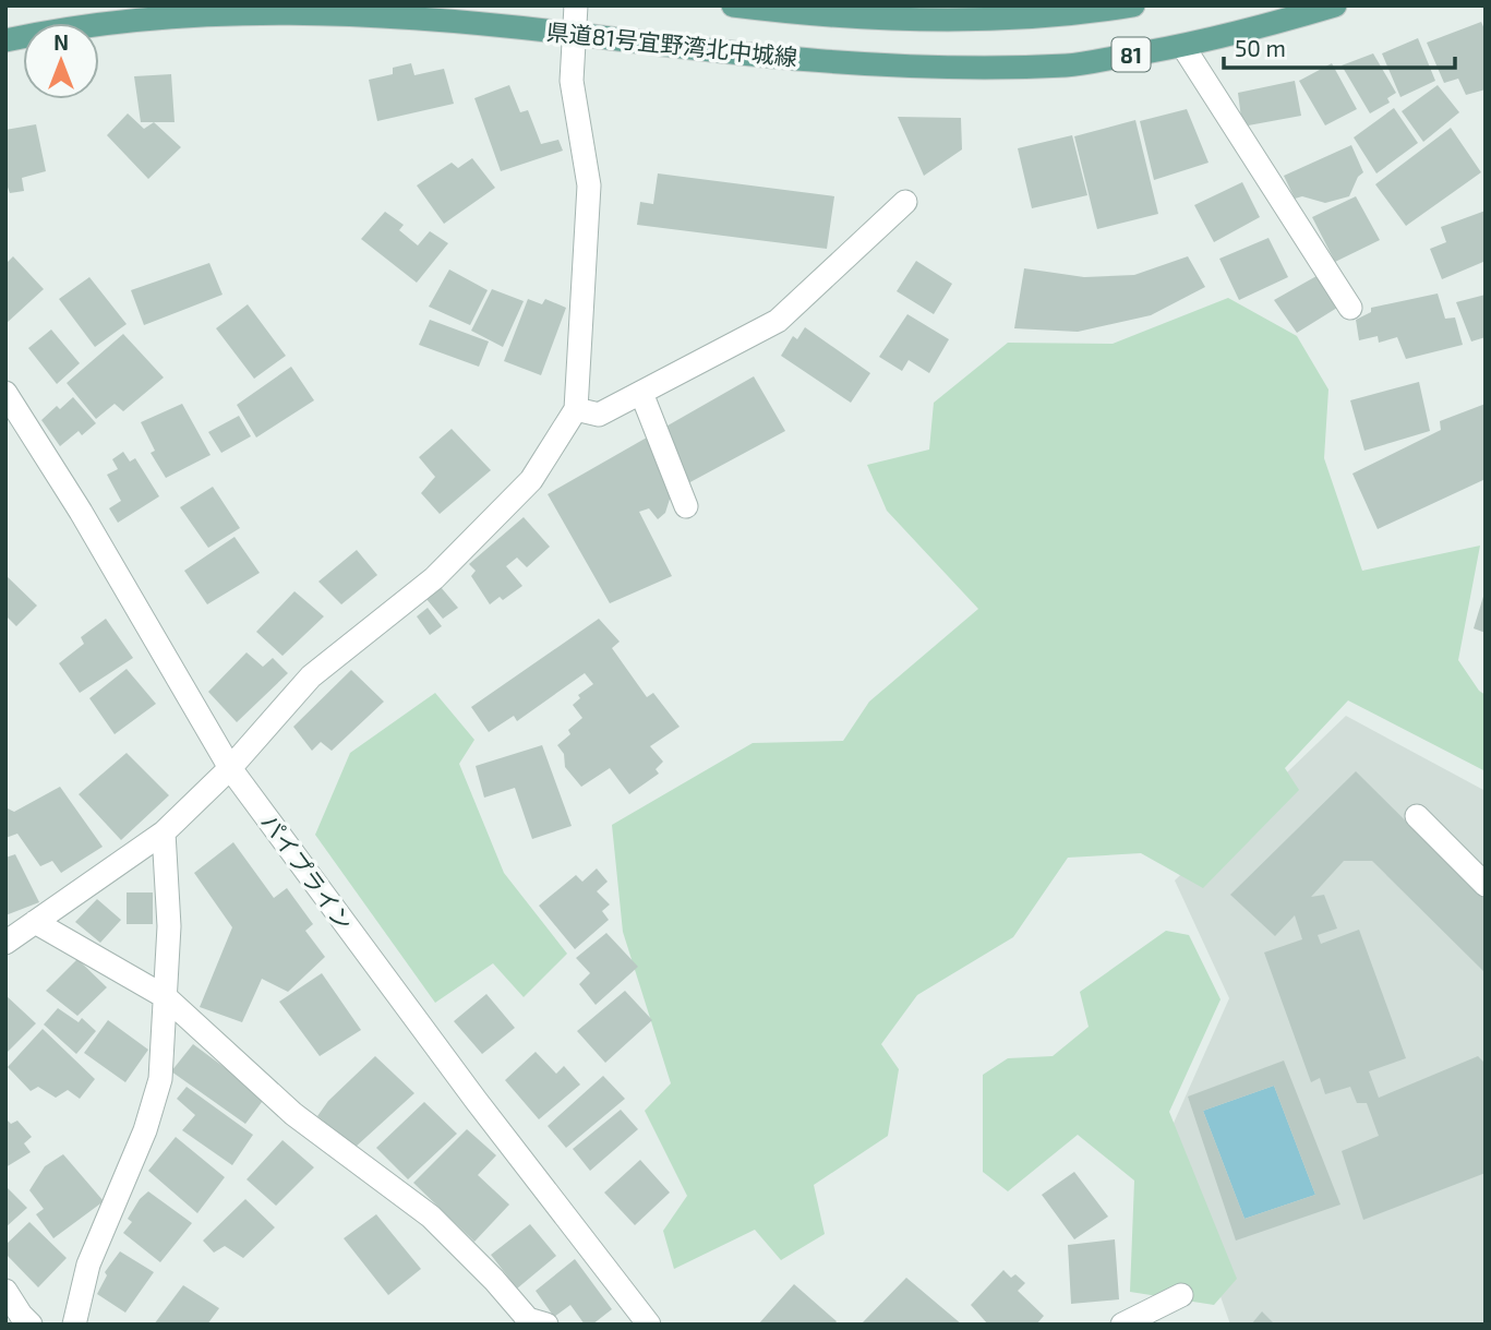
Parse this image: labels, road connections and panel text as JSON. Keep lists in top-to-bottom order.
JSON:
{
  "streets": {
    "main road": ["県道81号宜野湾北中城線", "81"],
    "street": ["パイプライン"]
  },
  "scale_bar": "50 m",
  "north": "top"
}
